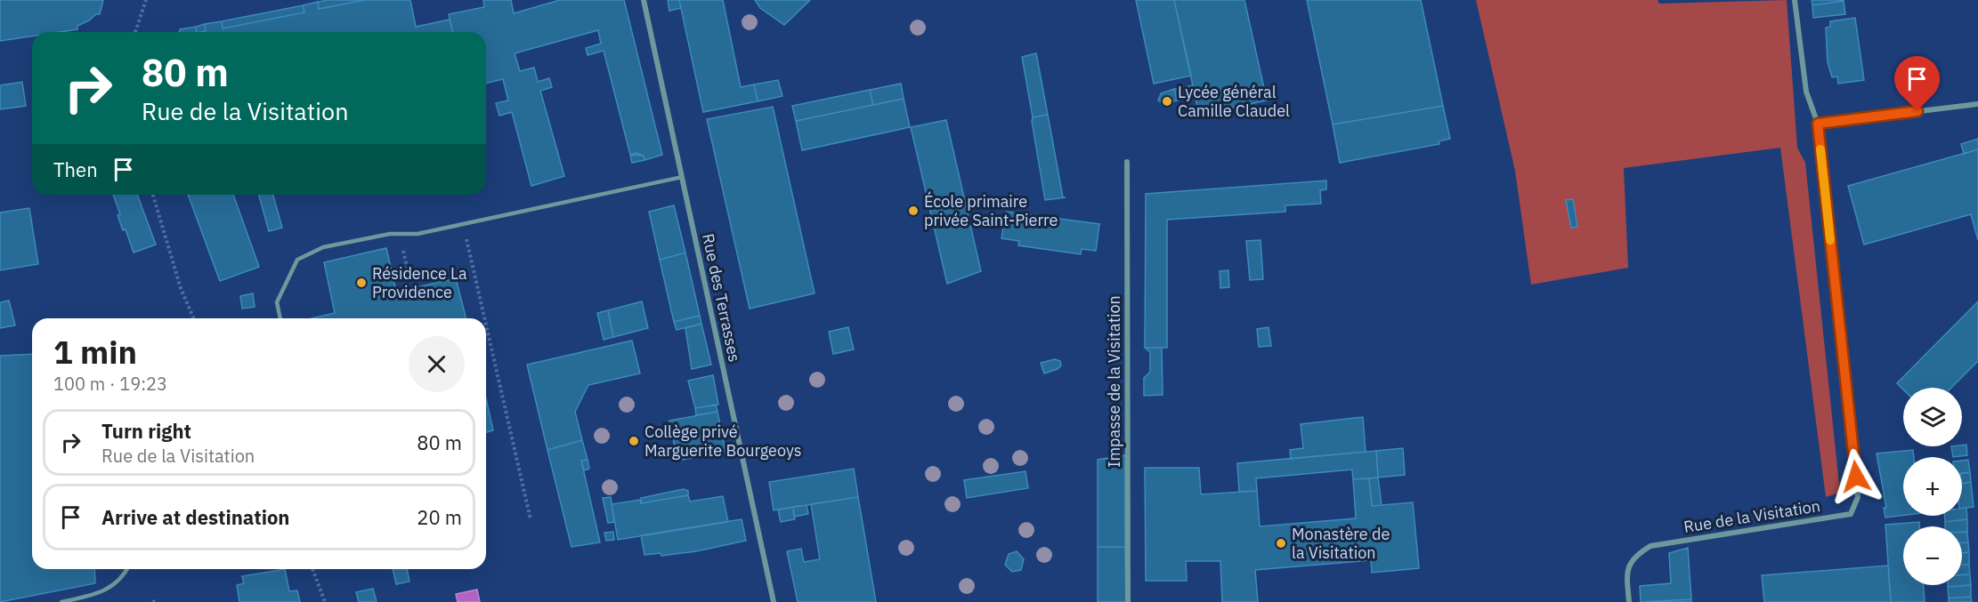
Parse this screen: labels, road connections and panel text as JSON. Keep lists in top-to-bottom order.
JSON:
{
  "streets": {
    "street": ["Rue des Terrasses", "Impasse de la Visitation", "Rue de la Visitation"]
  },
  "places": [
    "Lycée général Camille Claudel",
    "École primaire privée Saint-Pierre",
    "Résidence La Providence",
    "Collège privé Marguerite Bourgeoys",
    "Monastère de la Visitation"
  ],
  "page": {
    "turn": ["80 m", "Rue de la Visitation"],
    "then": "Then",
    "heading": ["1 min", "100 m · 19:23"],
    "map_buttons": ["+", "−"],
    "list": [
      {
        "name": "Turn right",
        "note": "Rue de la Visitation",
        "value": "80 m"
      },
      {
        "name": "Arrive at destination",
        "value": "20 m"
      }
    ]
  }
}
